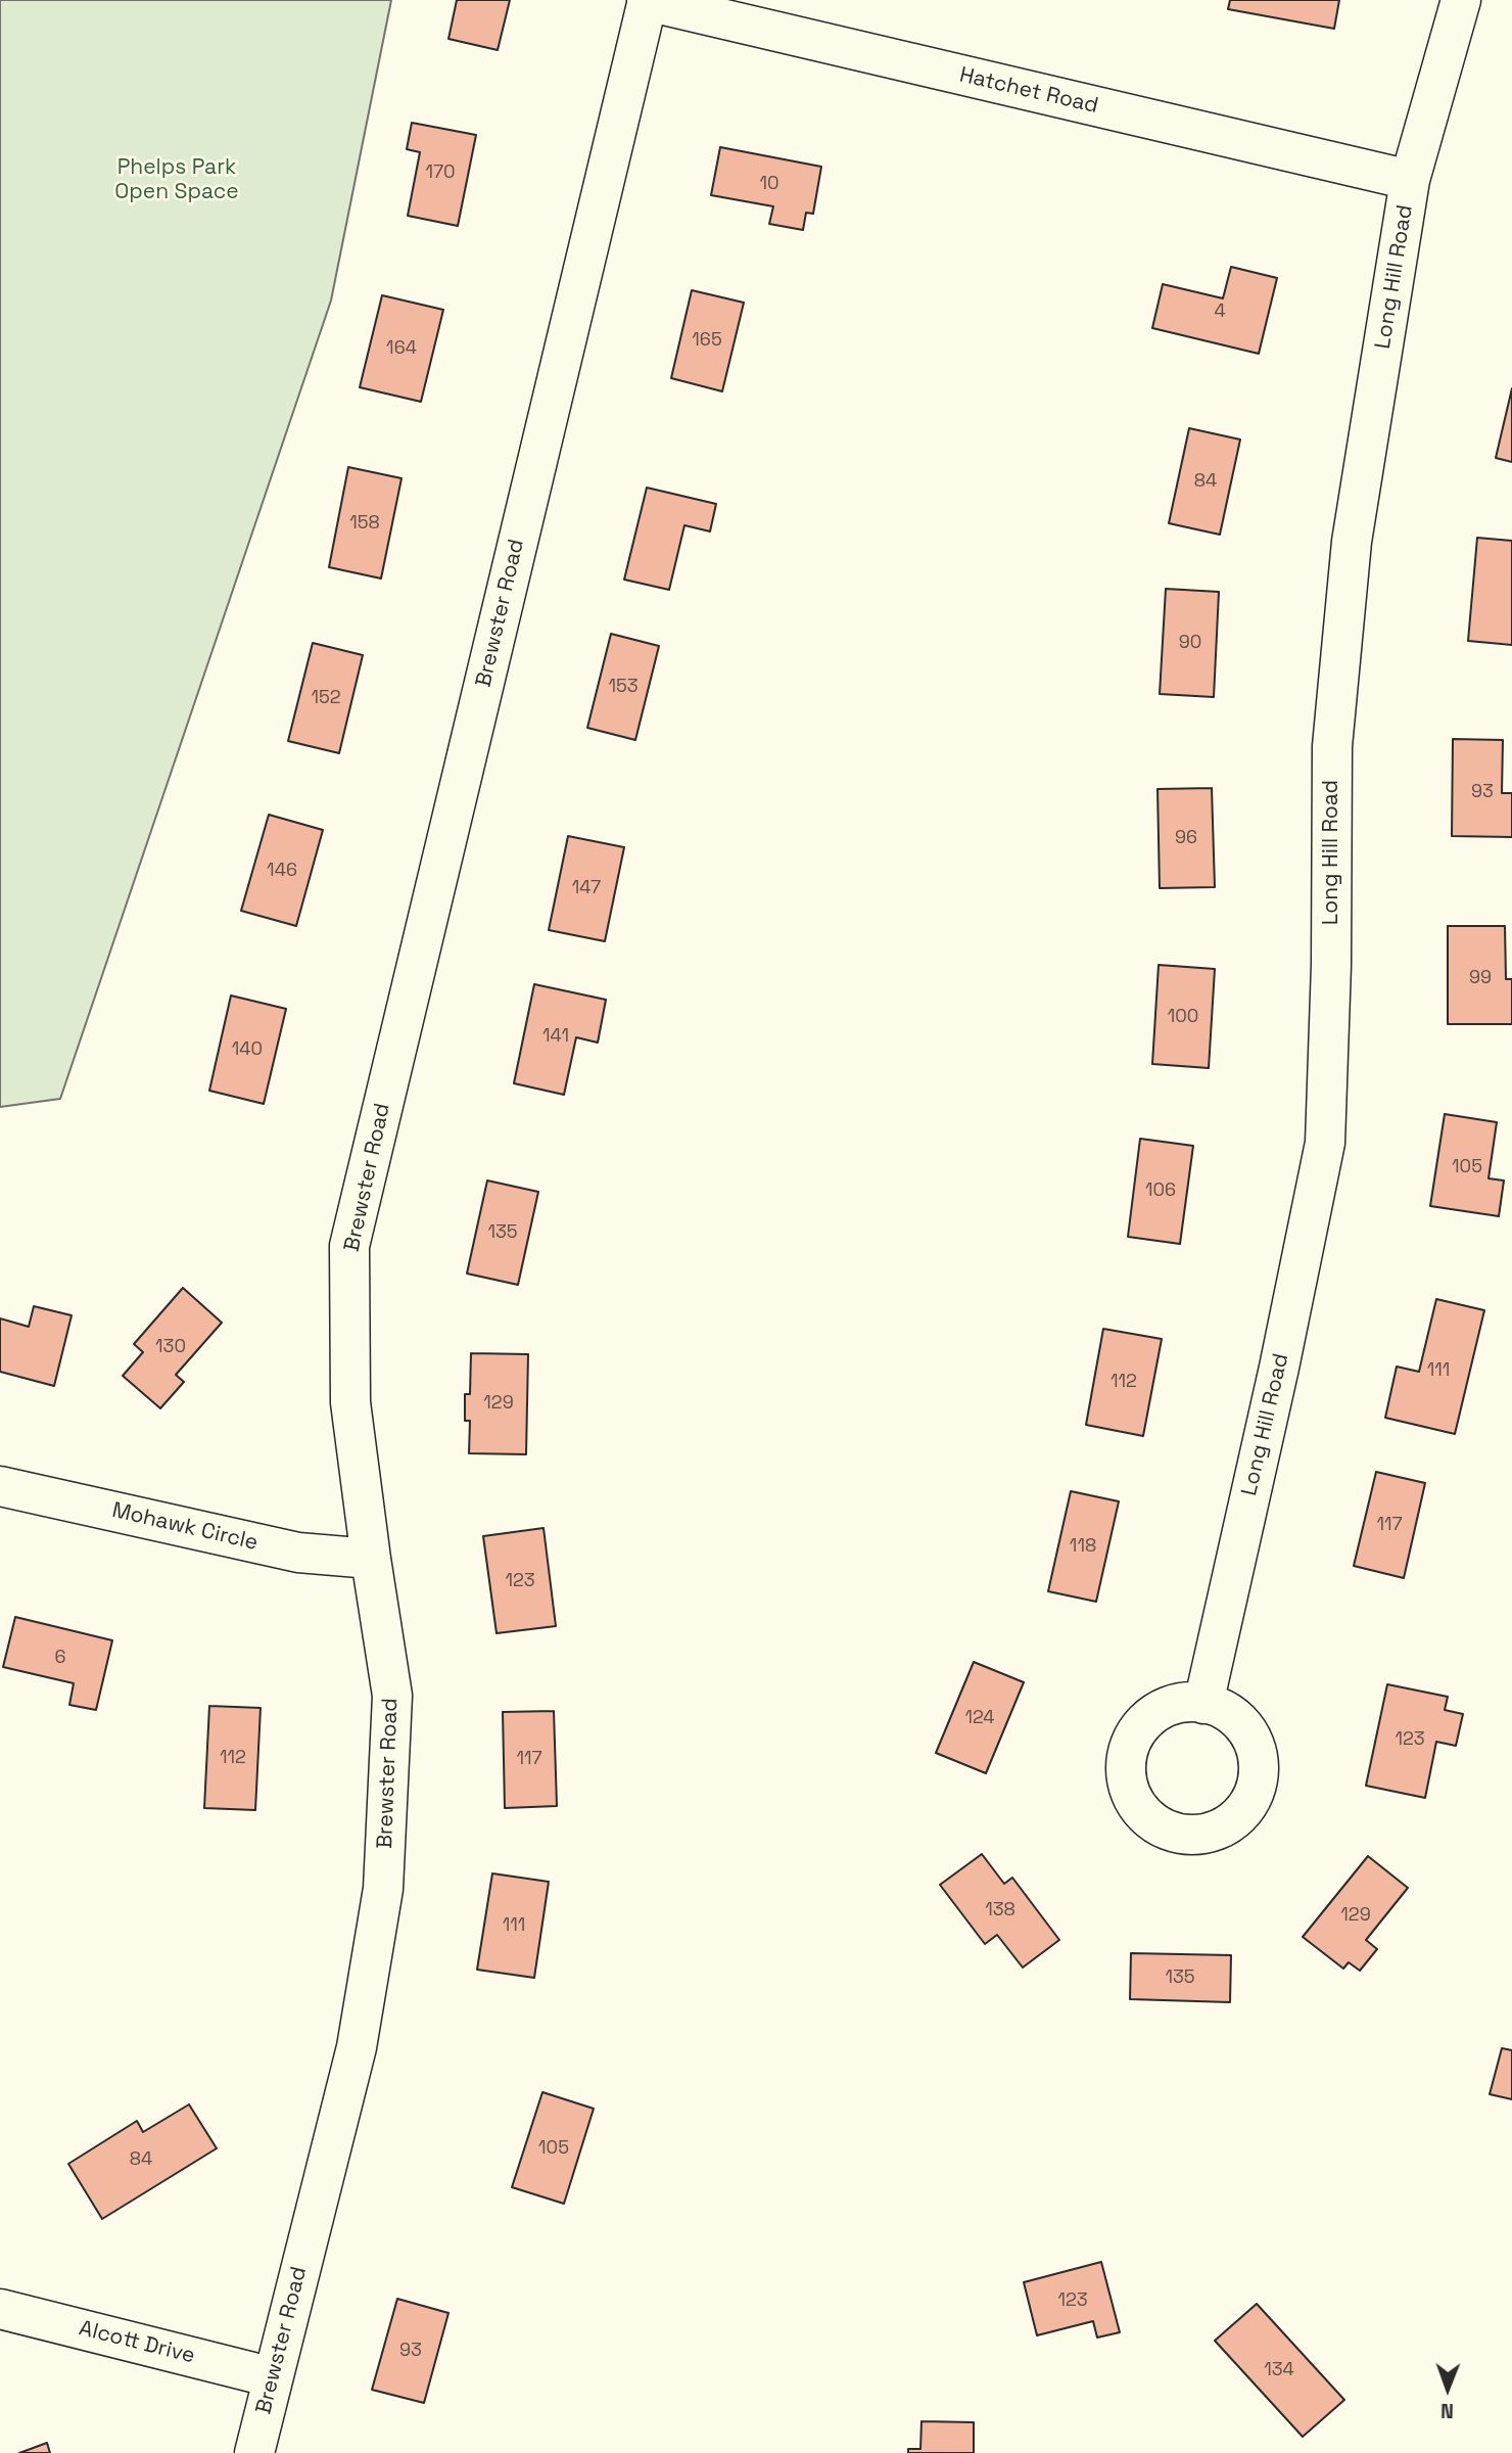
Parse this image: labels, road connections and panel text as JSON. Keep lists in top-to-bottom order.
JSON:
{
  "streets": {
    "street": [
      "Hatchet Road",
      "Long Hill Road",
      "Brewster Road",
      "Mohawk Circle",
      "Alcott Drive"
    ]
  },
  "crossings": [
    ["Hatchet Road", "Long Hill Road"],
    ["Hatchet Road", "Brewster Road"],
    ["Brewster Road", "Mohawk Circle"],
    ["Brewster Road", "Alcott Drive"]
  ],
  "parks": ["Phelps Park Open Space"],
  "house_numbers": [
    "170",
    "10",
    "4",
    "165",
    "164",
    "84",
    "158",
    "90",
    "153",
    "152",
    "93",
    "96",
    "146",
    "147",
    "99",
    "100",
    "141",
    "140",
    "105",
    "106",
    "135",
    "130",
    "111",
    "112",
    "129",
    "117",
    "118",
    "123",
    "6",
    "124",
    "123",
    "112",
    "117",
    "138",
    "129",
    "111",
    "135",
    "105",
    "84",
    "123",
    "93",
    "134"
  ],
  "north": "bottom"
}
